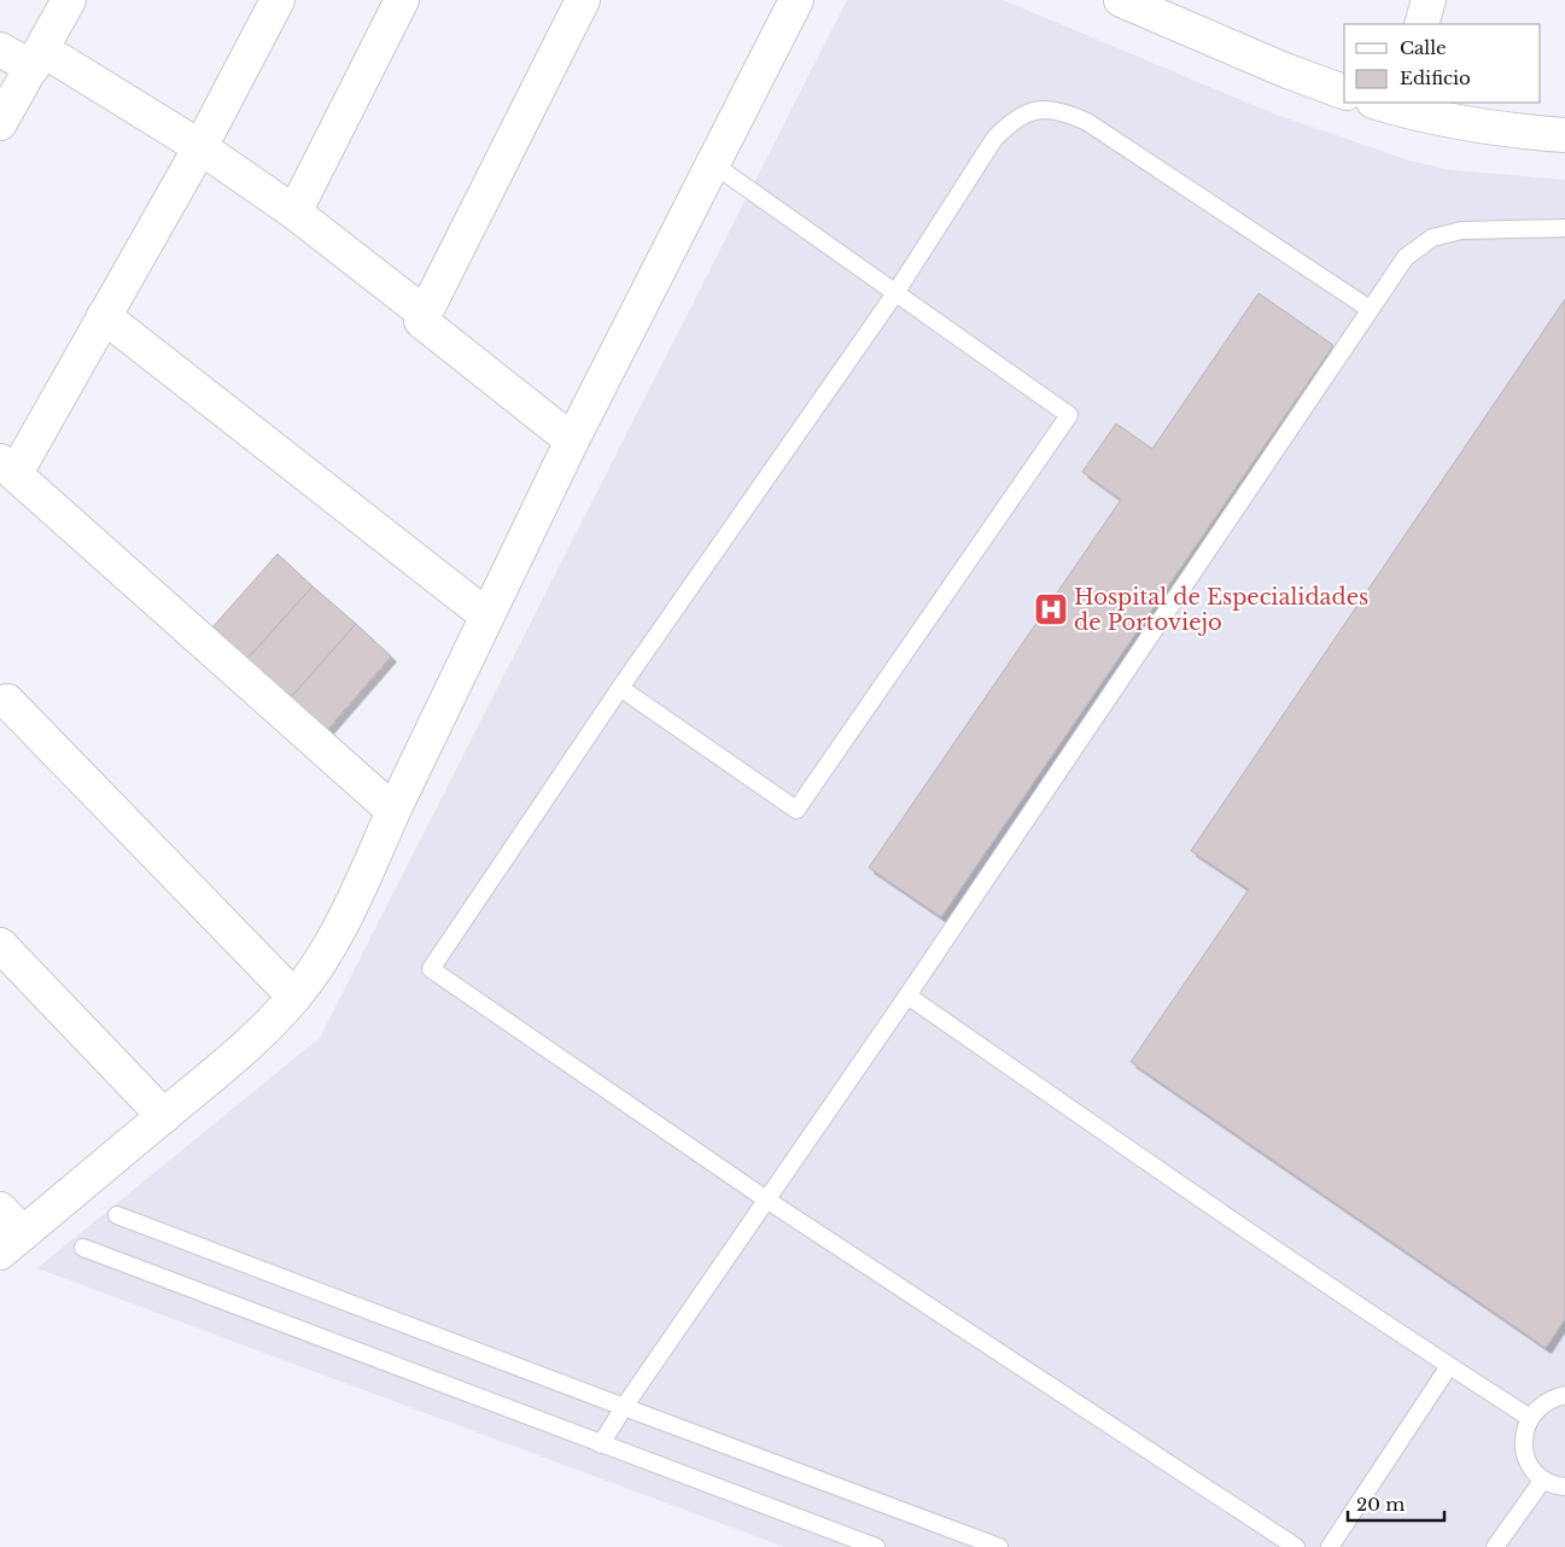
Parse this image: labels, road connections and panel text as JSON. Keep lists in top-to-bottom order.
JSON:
{
  "places": {
    "hospital": ["Hospital de Especialidades de Portoviejo"]
  },
  "legend": ["Calle", "Edificio"],
  "scale_bar": "20 m"
}
